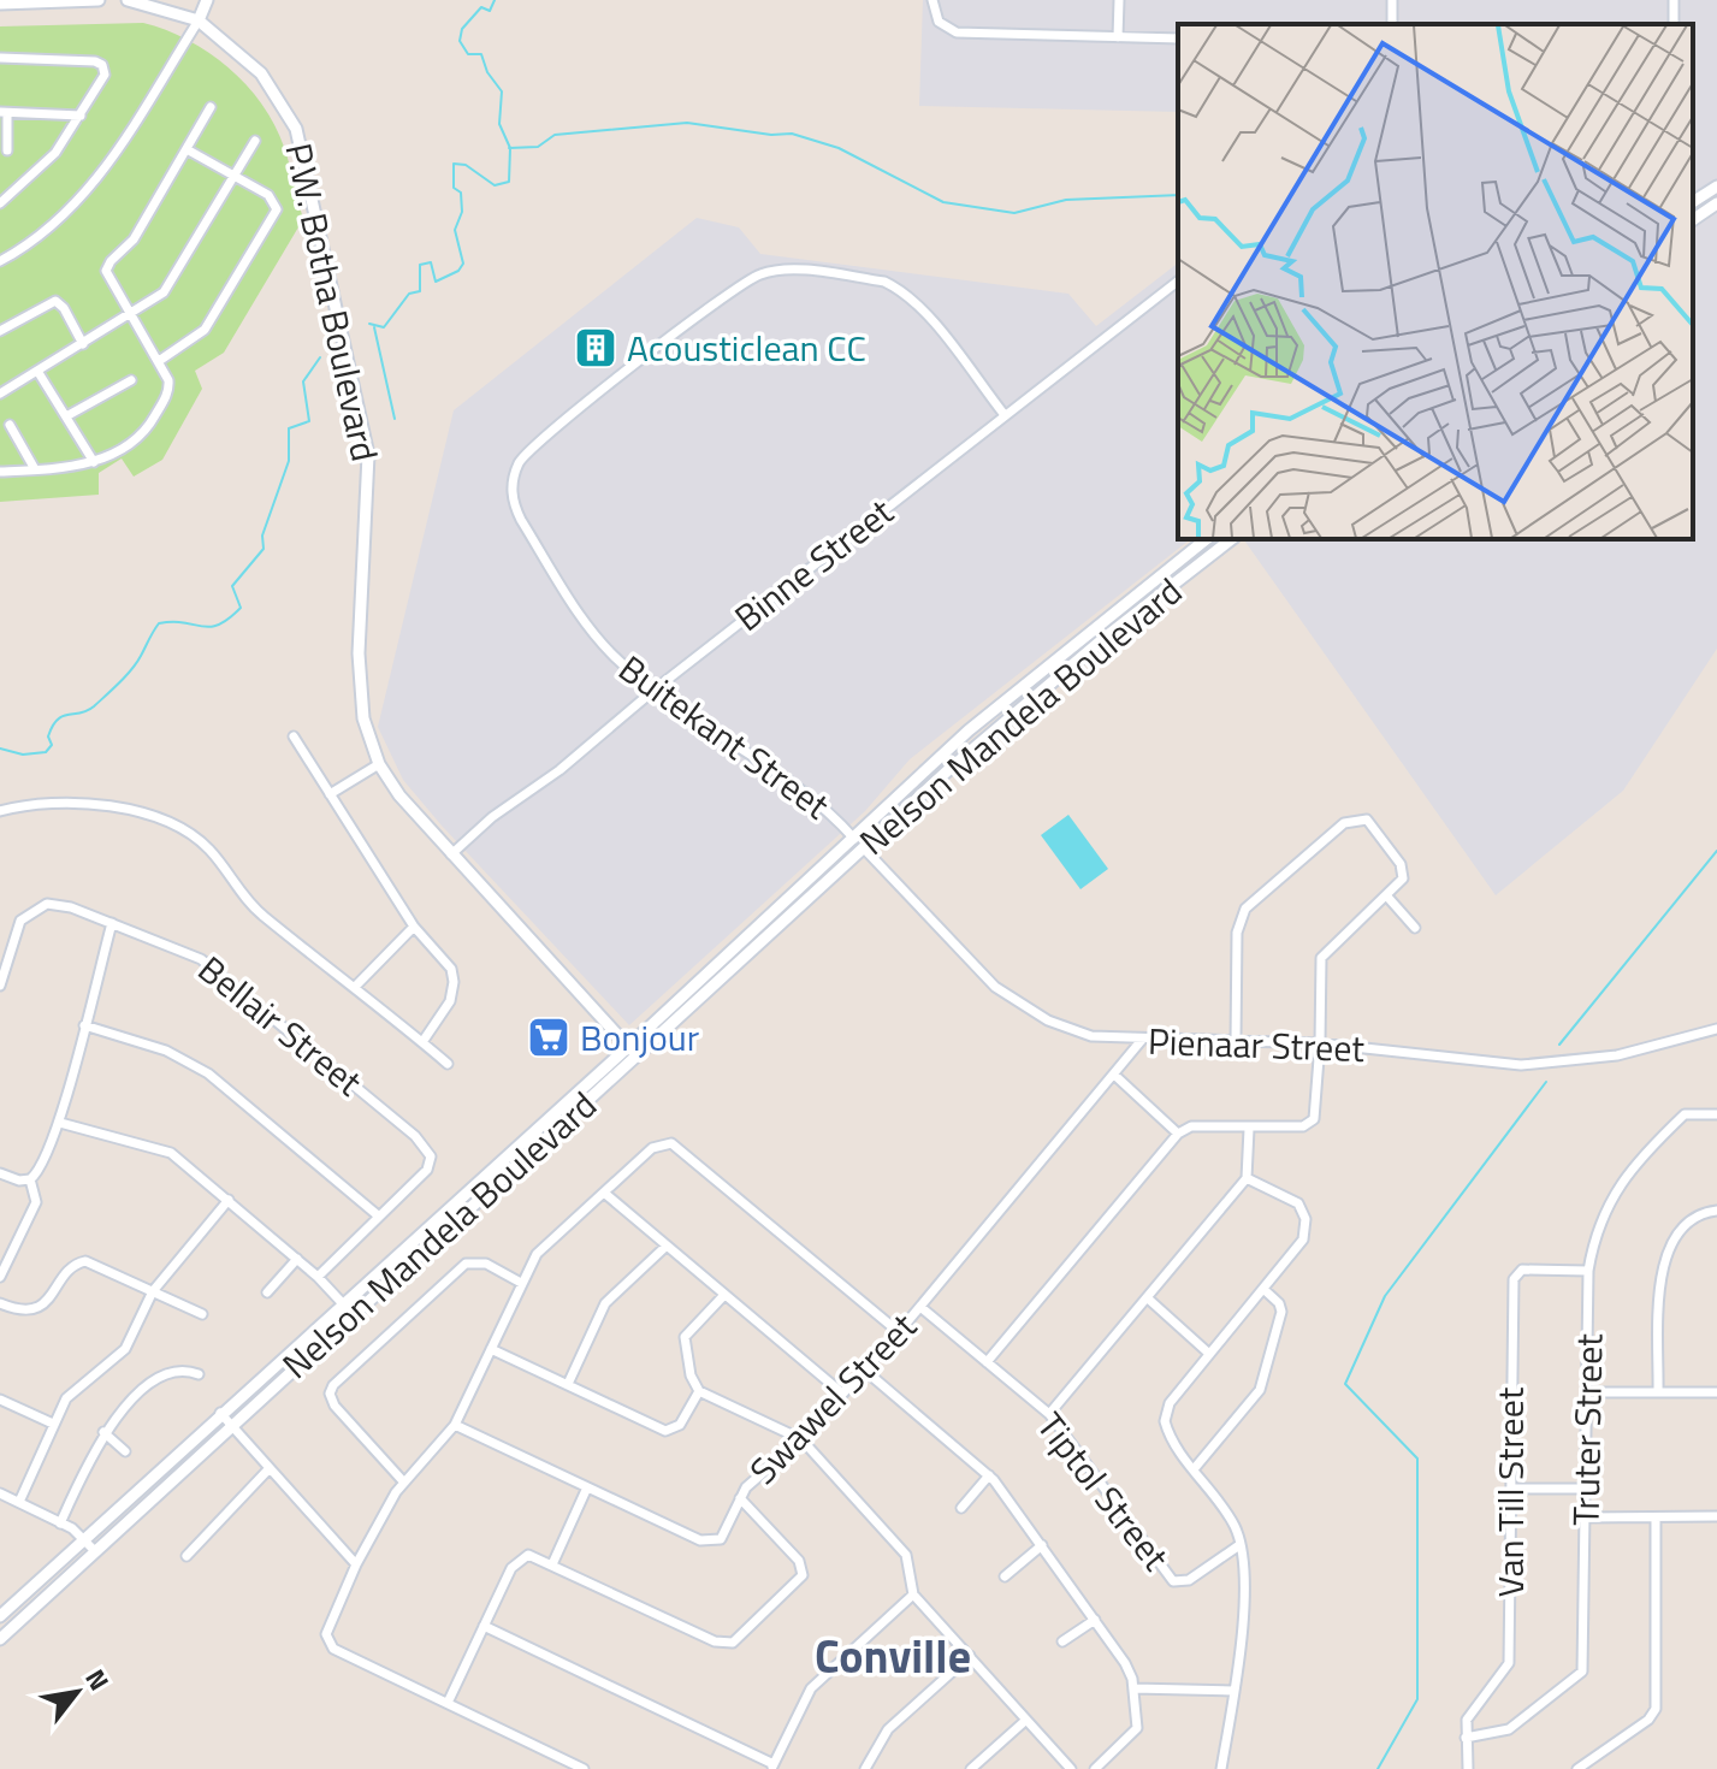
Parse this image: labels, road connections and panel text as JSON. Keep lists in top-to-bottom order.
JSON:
{
  "streets": {
    "street": [
      "P.W. Botha Boulevard",
      "Binne Street",
      "Nelson Mandela Boulevard",
      "Buitekant Street",
      "Bellair Street",
      "Pienaar Street",
      "Swawel Street",
      "Truter Street",
      "Tiptol Street",
      "Van Till Street"
    ]
  },
  "crossings": [
    ["P.W. Botha Boulevard", "Binne Street"],
    ["P.W. Botha Boulevard", "Nelson Mandela Boulevard"],
    ["Binne Street", "Buitekant Street"],
    ["Nelson Mandela Boulevard", "Buitekant Street"],
    ["Nelson Mandela Boulevard", "Pienaar Street"],
    ["Buitekant Street", "Pienaar Street"],
    ["Pienaar Street", "Swawel Street"],
    ["Swawel Street", "Tiptol Street"],
    ["Truter Street", "Van Till Street"]
  ],
  "districts": ["Conville"],
  "places": {
    "building": ["Acousticlean CC"],
    "supermarket": ["Bonjour"]
  },
  "north": "top right"
}
